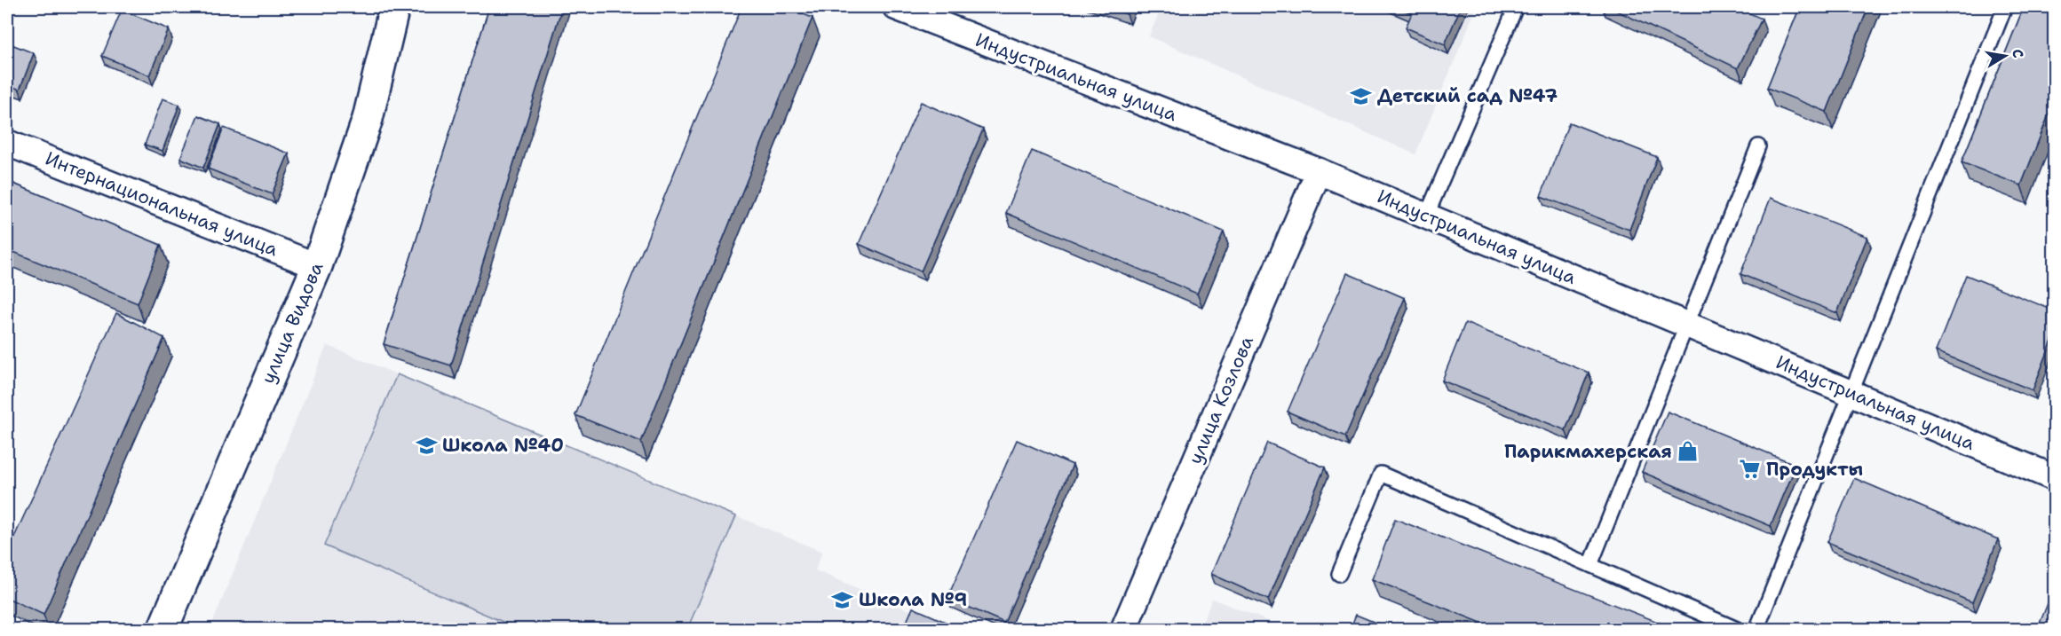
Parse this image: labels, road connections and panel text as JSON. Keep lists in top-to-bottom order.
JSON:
{
  "streets": {
    "street": [
      "Индустриальная улица",
      "Интернациональная улица",
      "улица Видова",
      "улица Козлова"
    ]
  },
  "crossings": [
    ["Индустриальная улица", "улица Козлова"],
    ["Интернациональная улица", "улица Видова"]
  ],
  "places": {
    "school or university": ["Детский сад №47", "Школа №40", "Школа №9"],
    "shop": ["Парикмахерская"],
    "supermarket": ["Продукты"]
  },
  "north": "right"
}
